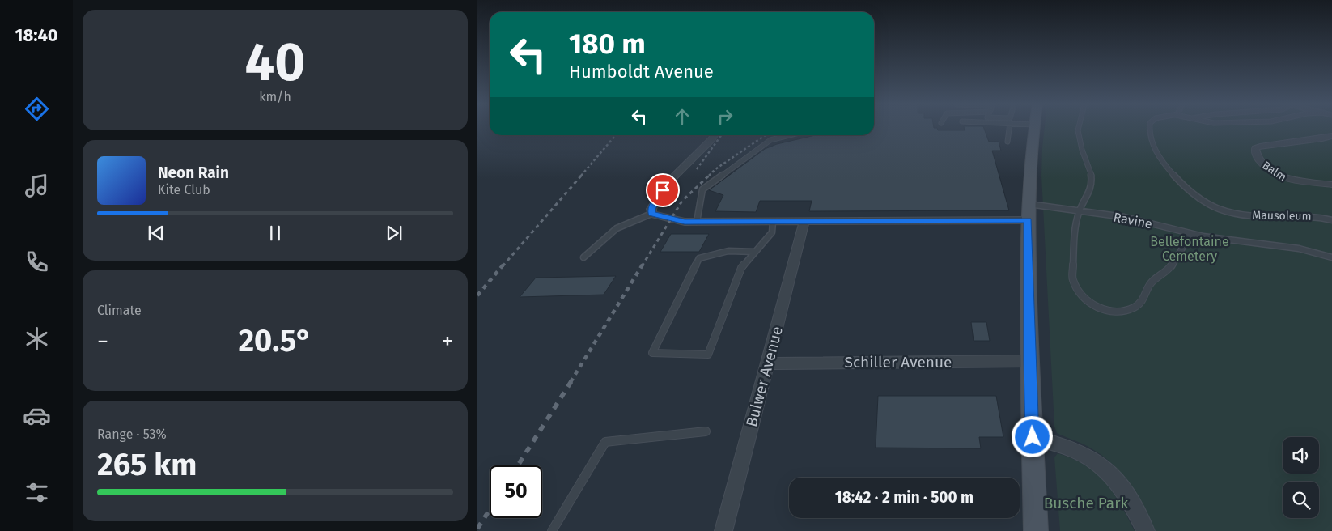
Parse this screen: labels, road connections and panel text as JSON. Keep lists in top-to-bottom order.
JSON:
{
  "streets": {
    "street": ["Balm", "Schiller Avenue", "Bulwer Avenue"],
    "lane": ["Mausoleum", "Ravine"]
  },
  "crossings": [
    ["Schiller Avenue", "Bulwer Avenue"]
  ],
  "parks": ["Bellefontaine Cemetery", "Busche Park"],
  "page": {
    "tabs": "18:40",
    "tile": [
      ["40", "km/h"],
      "Climate",
      ["Range · 53%", "265 km"]
    ],
    "turn": ["180 m", "Humboldt Avenue"],
    "song": ["Neon Rain", "Kite Club"],
    "heat": ["−", "20.5°", "+"],
    "limit": "50",
    "trip": "18:42 · 2 min · 500 m"
  }
}
